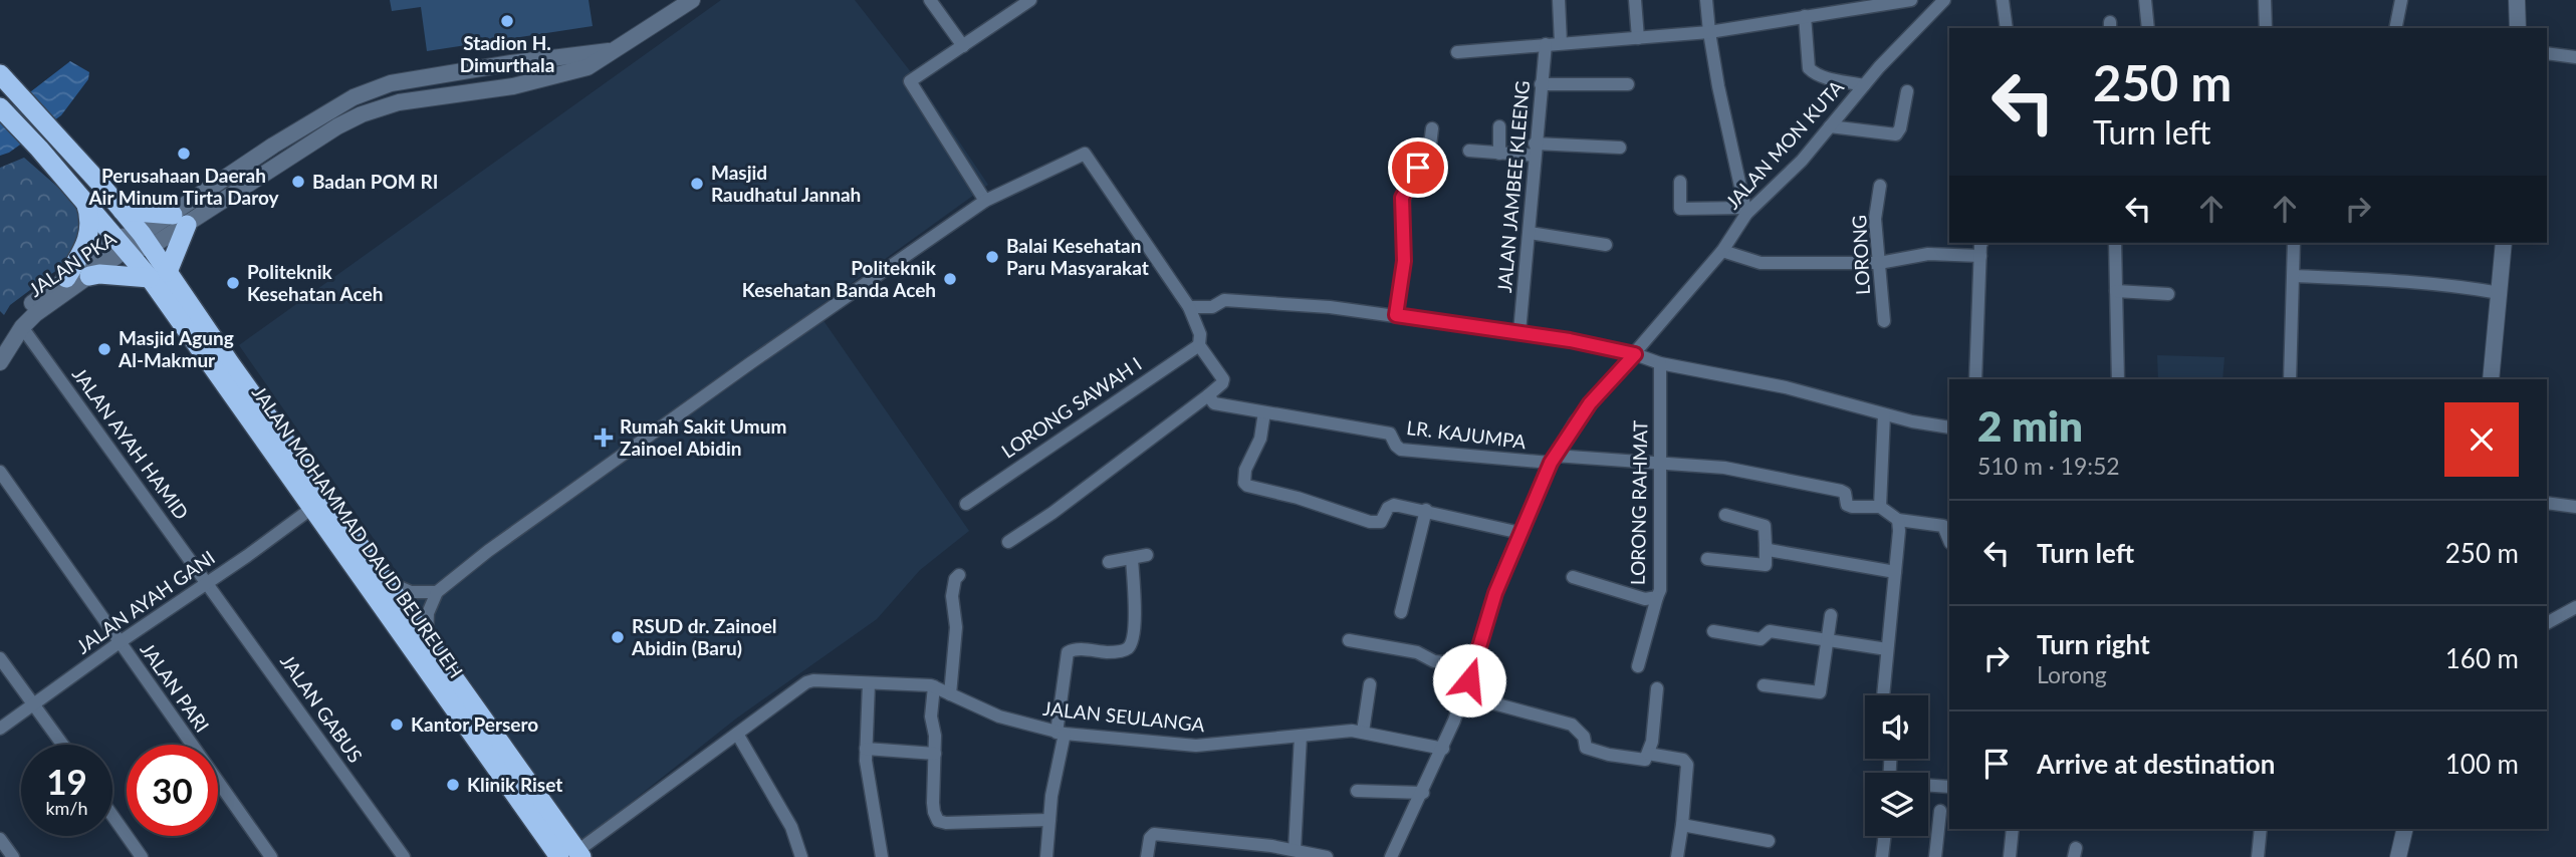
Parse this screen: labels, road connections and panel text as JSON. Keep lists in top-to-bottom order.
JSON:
{
  "streets": {
    "highway": ["JALAN MOHAMMAD DAUD BEUREUEH"],
    "street": [
      "JALAN MON KUTA",
      "JALAN JAMBEE KLEENG",
      "LORONG",
      "JALAN PKA",
      "LORONG SAWAH I",
      "LR. KAJUMPA",
      "JALAN AYAH HAMID",
      "LORONG RAHMAT",
      "JALAN AYAH GANI",
      "JALAN PARI",
      "JALAN GABUS",
      "JALAN SEULANGA"
    ]
  },
  "crossings": [
    ["JALAN MON KUTA", "LR. KAJUMPA"],
    ["JALAN MON KUTA", "JALAN SEULANGA"],
    ["JALAN PKA", "JALAN AYAH HAMID"],
    ["JALAN PKA", "JALAN MOHAMMAD DAUD BEUREUEH"],
    ["LR. KAJUMPA", "LORONG RAHMAT"],
    ["JALAN AYAH HAMID", "JALAN AYAH GANI"],
    ["JALAN AYAH HAMID", "JALAN GABUS"],
    ["JALAN MOHAMMAD DAUD BEUREUEH", "JALAN AYAH GANI"],
    ["JALAN AYAH GANI", "JALAN PARI"],
    ["JALAN AYAH GANI", "JALAN GABUS"]
  ],
  "places": {
    "other": [
      "Stadion H. Dimurthala",
      "Perusahaan Daerah Air Minum Tirta Daroy",
      "Badan POM RI",
      "Masjid Raudhatul Jannah",
      "Balai Kesehatan Paru Masyarakat",
      "Politeknik Kesehatan Banda Aceh",
      "Politeknik Kesehatan Aceh",
      "Masjid Agung Al-Makmur",
      "RSUD dr. Zainoel Abidin (Baru)",
      "Kantor Persero",
      "Klinik Riset"
    ],
    "health": ["Rumah Sakit Umum Zainoel Abidin"]
  },
  "page": {
    "turn": ["250 m", "Turn left"],
    "heading": ["2 min", "510 m · 19:52"],
    "list": [
      {
        "name": "Turn left",
        "value": "250 m"
      },
      {
        "name": "Turn right",
        "note": "Lorong",
        "value": "160 m"
      },
      {
        "name": "Arrive at destination",
        "value": "100 m"
      }
    ],
    "speed": "19 km/h",
    "limit": "30"
  }
}
